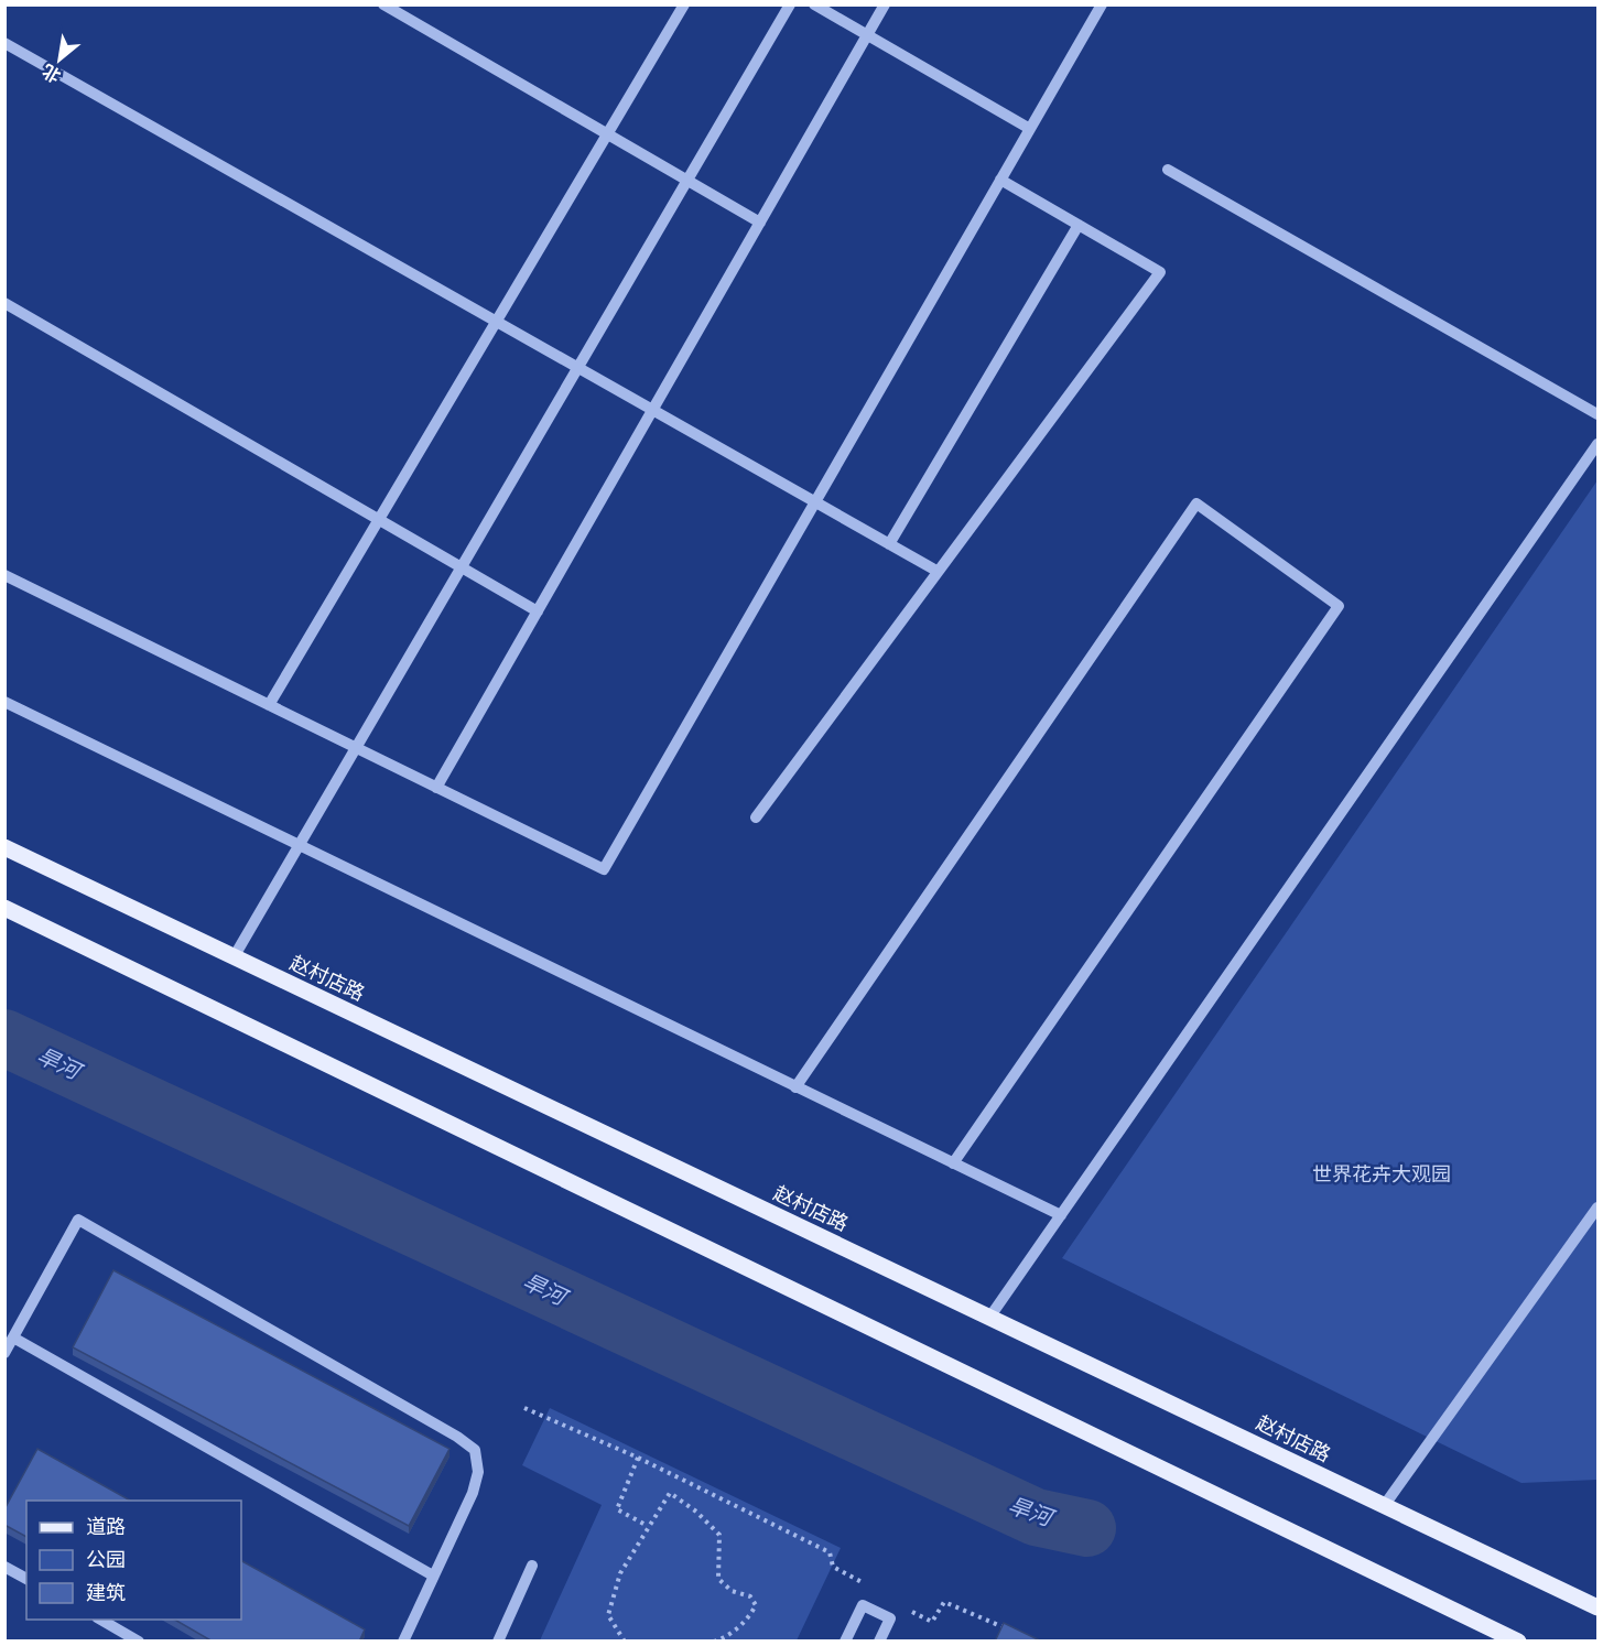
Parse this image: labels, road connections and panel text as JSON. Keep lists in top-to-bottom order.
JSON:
{
  "streets": {
    "main road": ["赵村店路"]
  },
  "water": ["旱河"],
  "parks": ["世界花卉大观园"],
  "legend": ["道路", "公园", "建筑"],
  "north": "bottom left"
}
